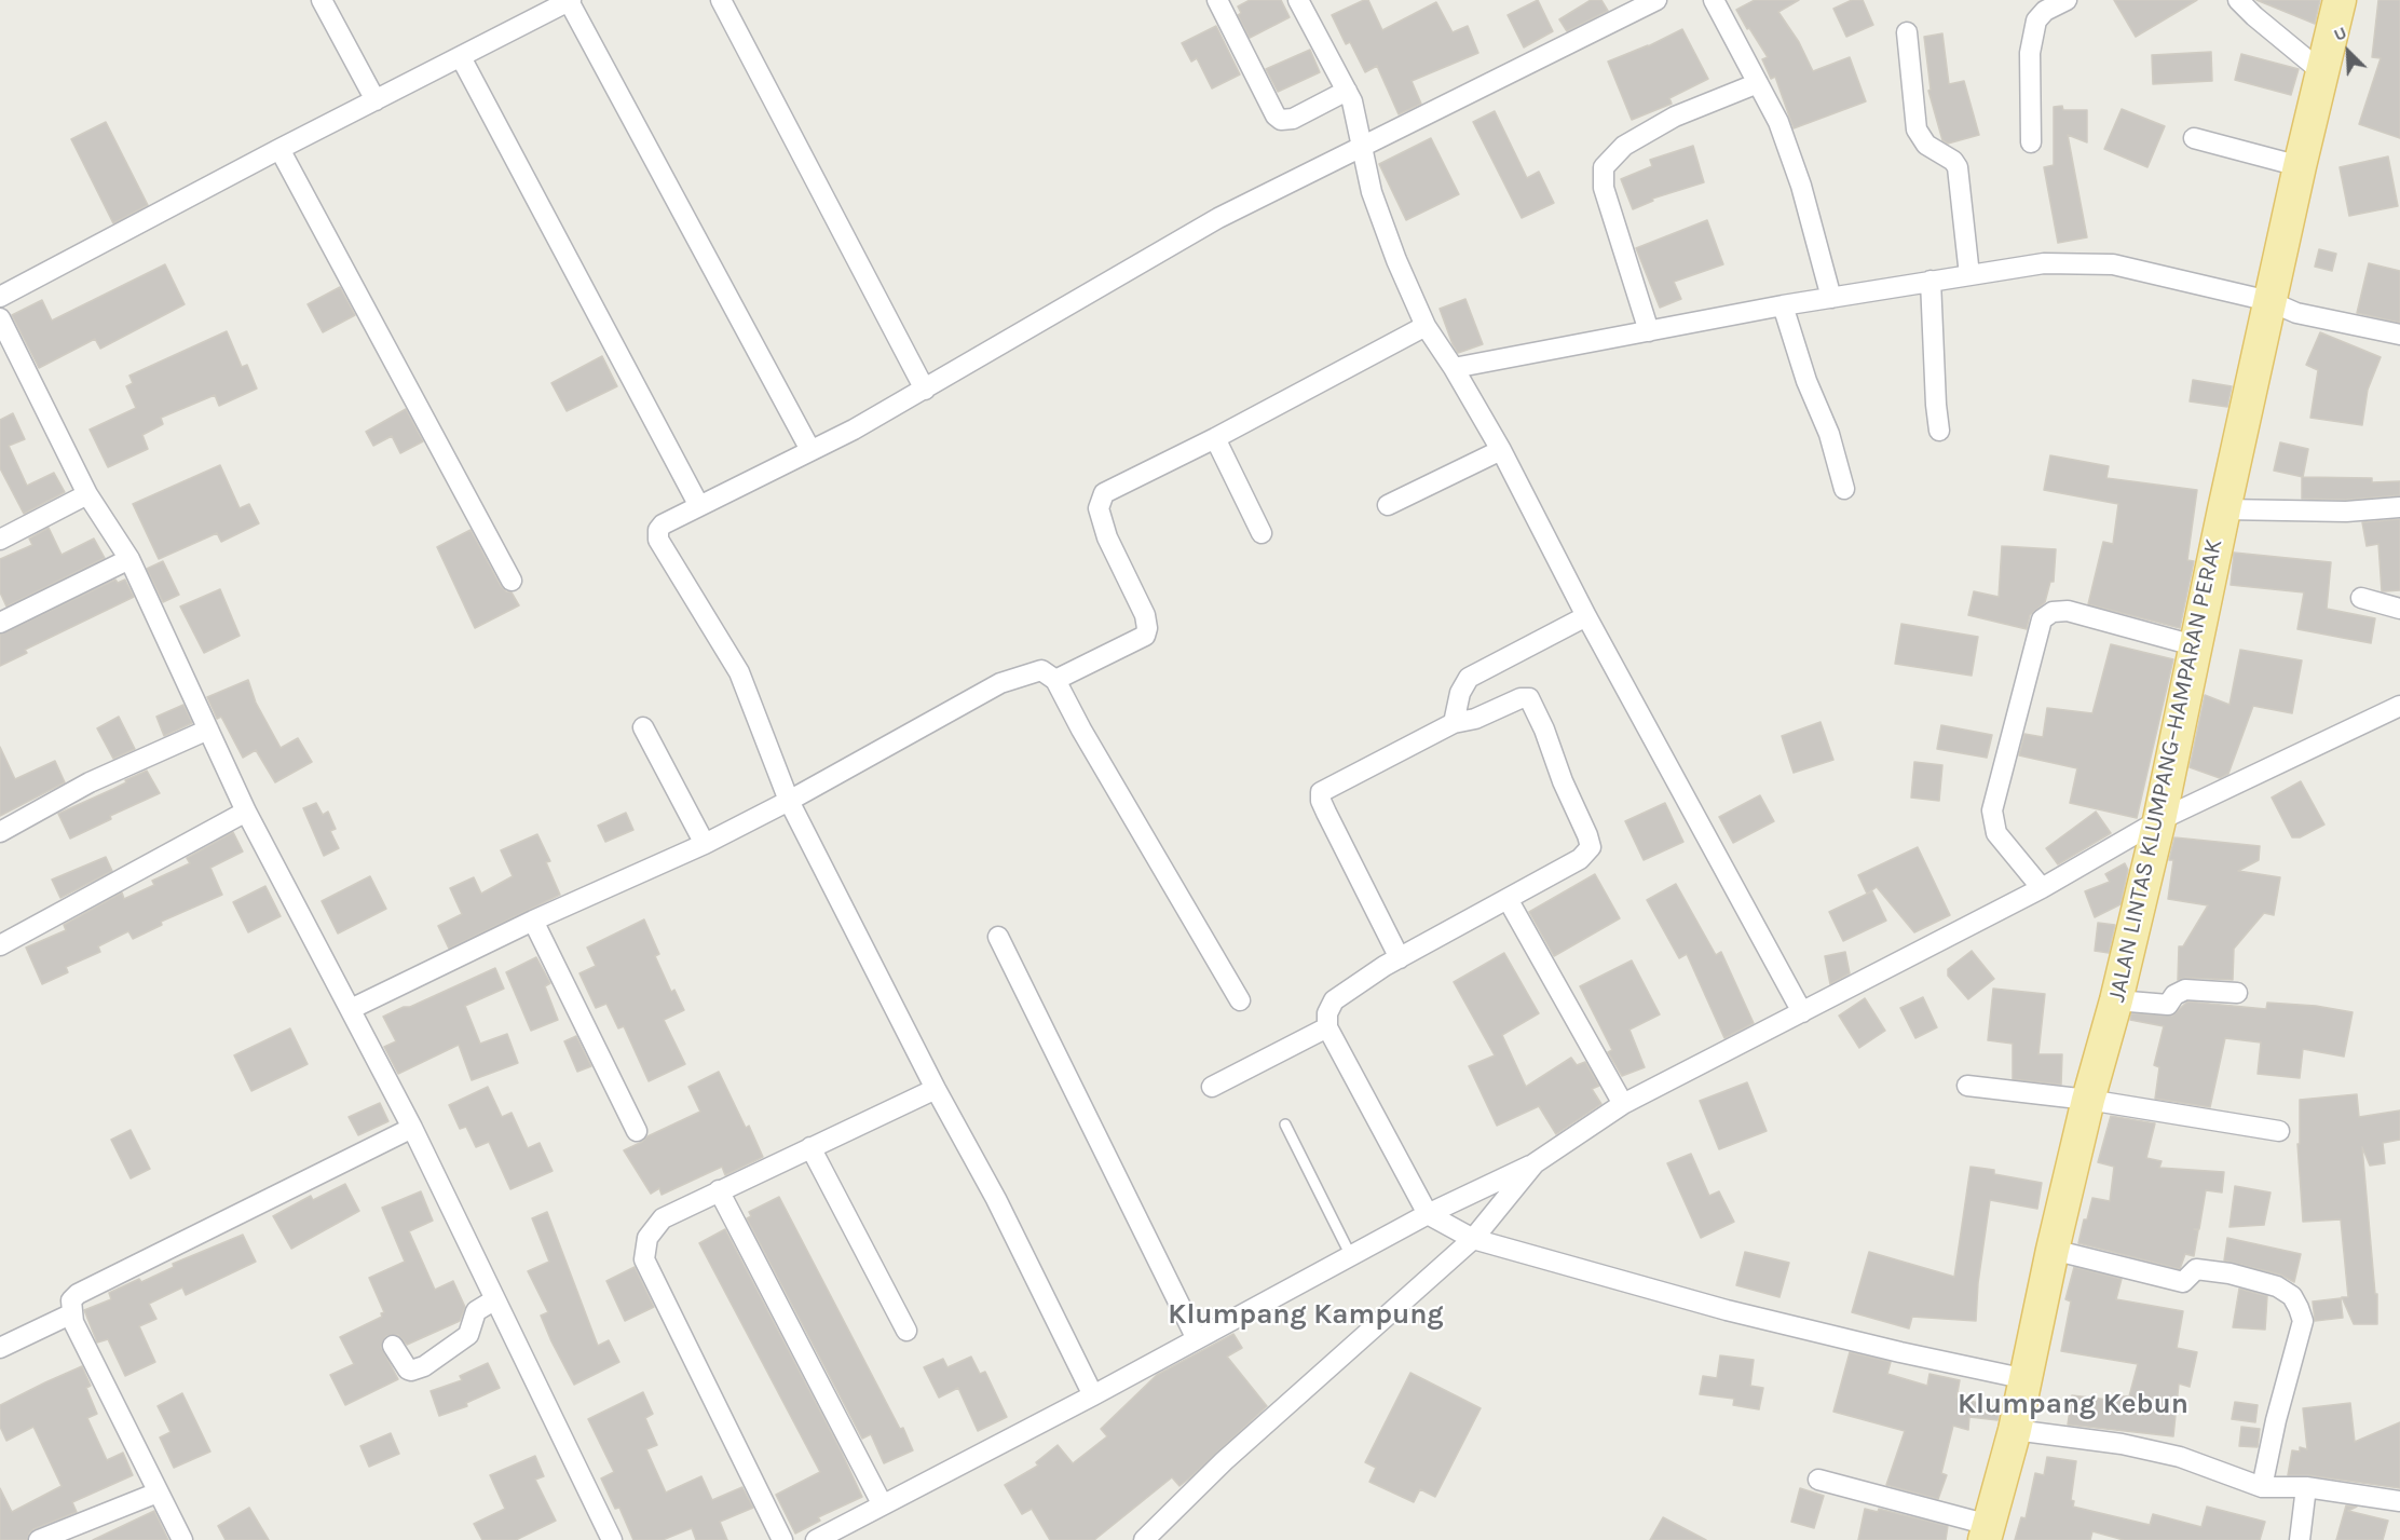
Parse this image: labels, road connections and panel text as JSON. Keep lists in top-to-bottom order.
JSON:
{
  "streets": {
    "main road": ["JALAN LINTAS KLUMPANG–HAMPARAN PERAK"]
  },
  "districts": ["Klumpang Kampung", "Klumpang Kebun"],
  "north": "top left"
}
